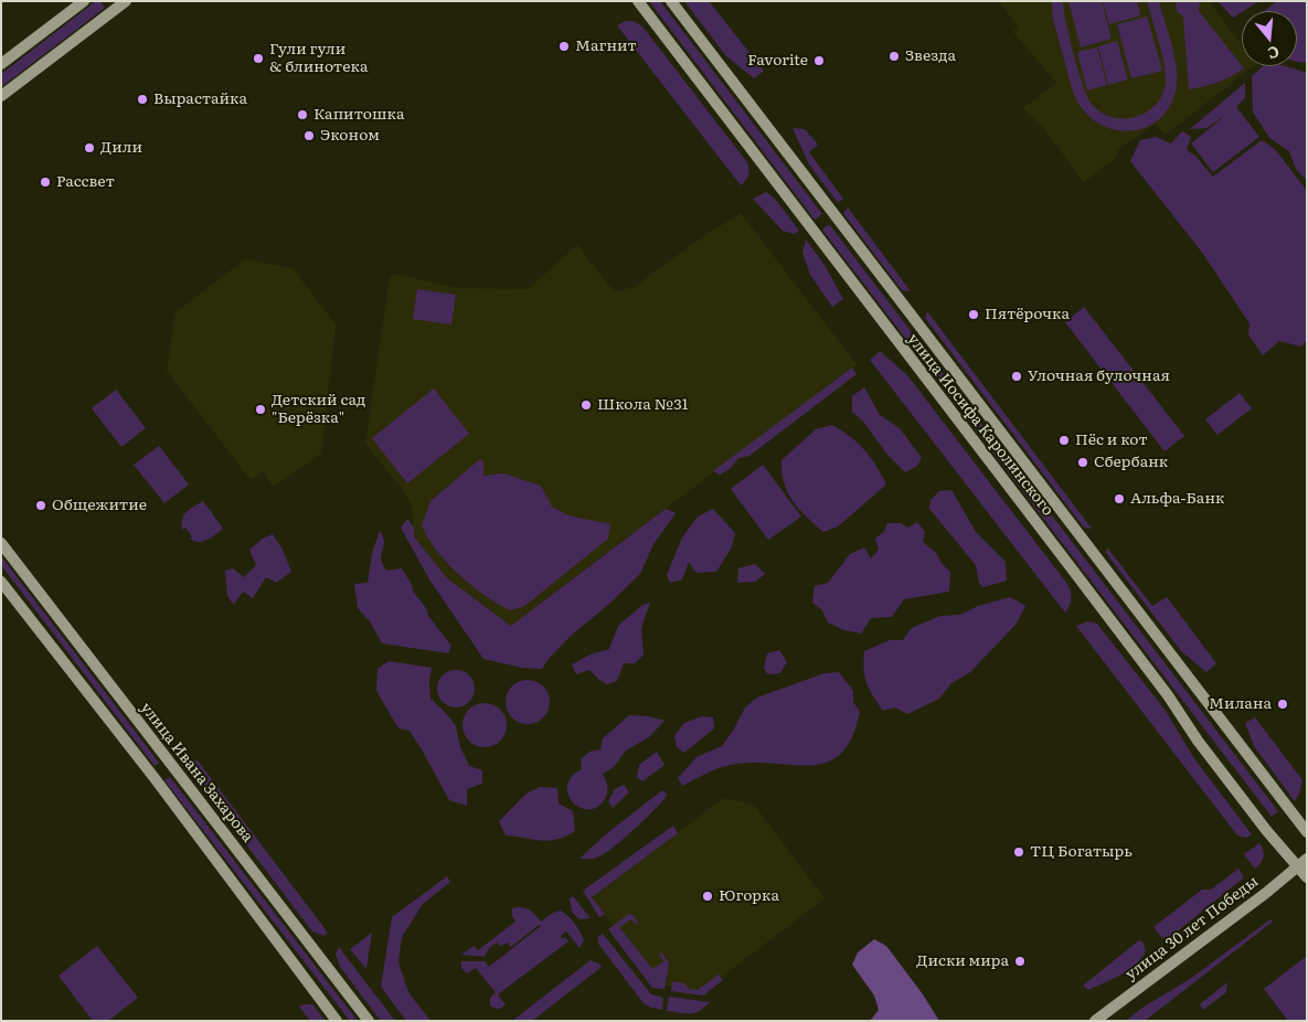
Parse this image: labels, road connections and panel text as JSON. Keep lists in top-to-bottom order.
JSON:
{
  "streets": {
    "main road": ["улица Иосифа Каролинского", "улица Ивана Захарова", "улица 30 лет Победы"]
  },
  "crossings": [
    ["улица Иосифа Каролинского", "улица 30 лет Победы"]
  ],
  "places": [
    "Магнит",
    "Звезда",
    "Гули гули & блинотека",
    "Favorite",
    "Вырастайка",
    "Капитошка",
    "Эконом",
    "Дили",
    "Рассвет",
    "Пятёрочка",
    "Улочная булочная",
    "Школа №31",
    "Детский сад \"Берёзка\"",
    "Пёс и кот",
    "Сбербанк",
    "Альфа-Банк",
    "Общежитие",
    "Милана",
    "ТЦ Богатырь",
    "Югорка",
    "Диски мира"
  ],
  "north": "bottom"
}
